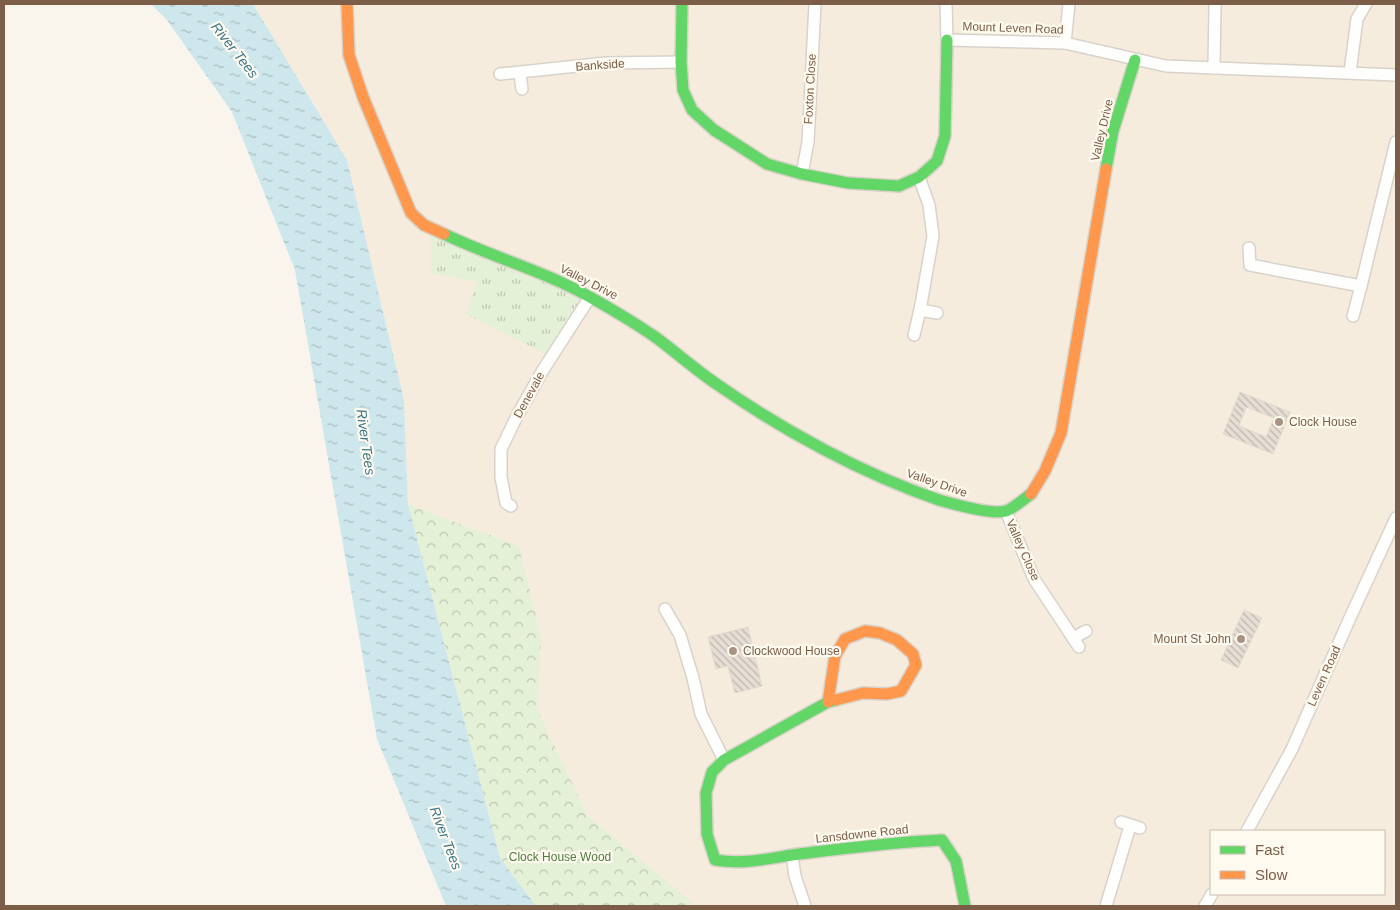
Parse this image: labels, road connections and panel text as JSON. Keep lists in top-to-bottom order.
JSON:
{
  "streets": {
    "street": [
      "Mount Leven Road",
      "Bankside",
      "Foxton Close",
      "Valley Drive",
      "Denevale",
      "Valley Close",
      "Leven Road",
      "Lansdowne Road"
    ]
  },
  "crossings": [
    ["Mount Leven Road", "Bankside"],
    ["Mount Leven Road", "Foxton Close"],
    ["Mount Leven Road", "Valley Drive"],
    ["Valley Drive", "Denevale"],
    ["Valley Drive", "Valley Close"]
  ],
  "water": ["River Tees"],
  "parks": ["Clock House Wood"],
  "places": ["Clock House", "Mount St John", "Clockwood House"],
  "legend": ["Fast", "Slow"]
}
